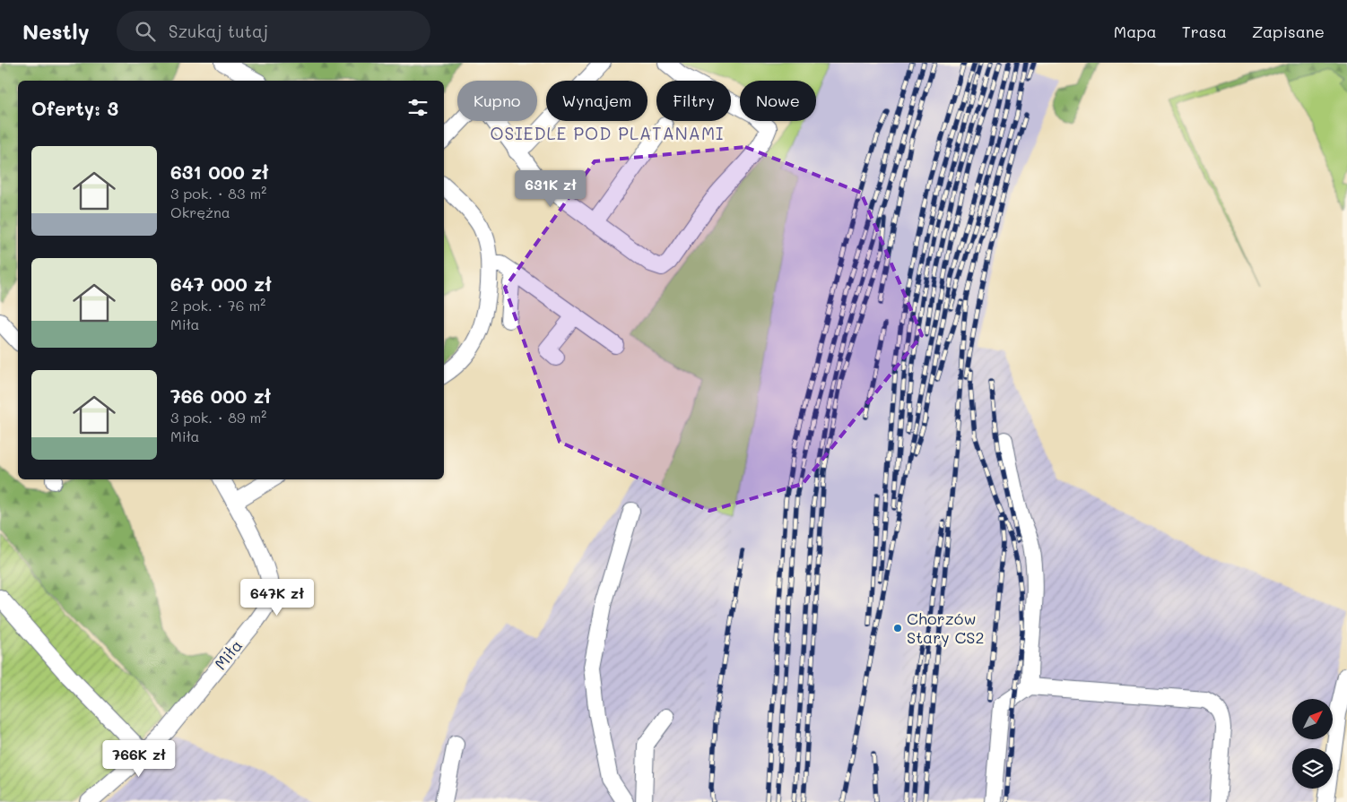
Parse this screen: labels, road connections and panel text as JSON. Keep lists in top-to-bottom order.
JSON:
{
  "streets": {
    "street": ["Miła"]
  },
  "districts": ["OSIEDLE POD PLATANAMI"],
  "places": ["Chorzów Stary CS2"],
  "north": "top right",
  "page": {
    "header": "Nestly",
    "search": "Szukaj tutaj",
    "nav": ["Mapa", "Trasa", "Zapisane"],
    "chip": [
      "Kupno",
      "Wynajem",
      "Filtry",
      "Nowe"
    ],
    "heading": "Oferty: 3",
    "list": [
      {
        "name": "631 000 zł",
        "note": "3 pok. · 83 m² · Okrężna"
      },
      {
        "name": "647 000 zł",
        "note": "2 pok. · 76 m² · Miła"
      },
      {
        "name": "766 000 zł",
        "note": "3 pok. · 89 m² · Miła"
      }
    ],
    "price": ["631K zł", "647K zł", "766K zł"]
  }
}
